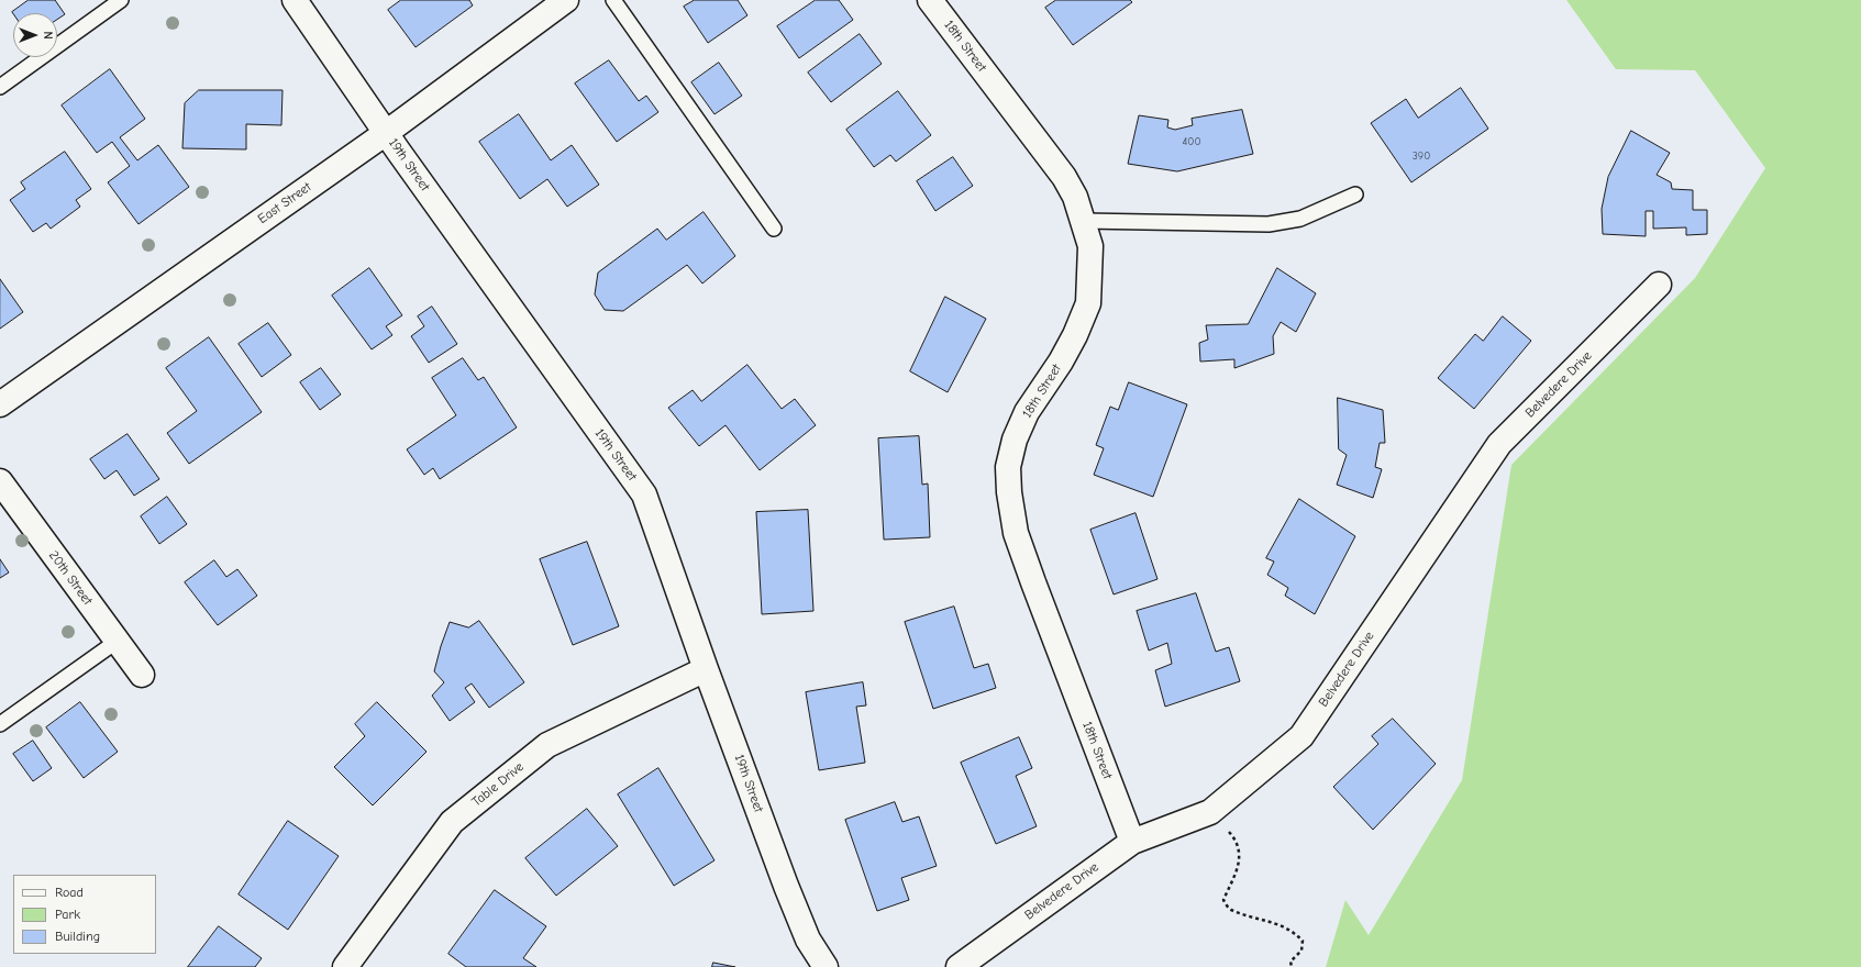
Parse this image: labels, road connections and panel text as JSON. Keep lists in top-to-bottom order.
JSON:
{
  "streets": {
    "street": [
      "18th Street",
      "19th Street",
      "East Street",
      "Belvedere Drive",
      "20th Street",
      "Table Drive"
    ]
  },
  "crossings": [
    ["18th Street", "Belvedere Drive"],
    ["19th Street", "East Street"],
    ["19th Street", "Table Drive"]
  ],
  "house_numbers": ["400", "390"],
  "legend": ["Road", "Park", "Building"],
  "north": "right"
}
